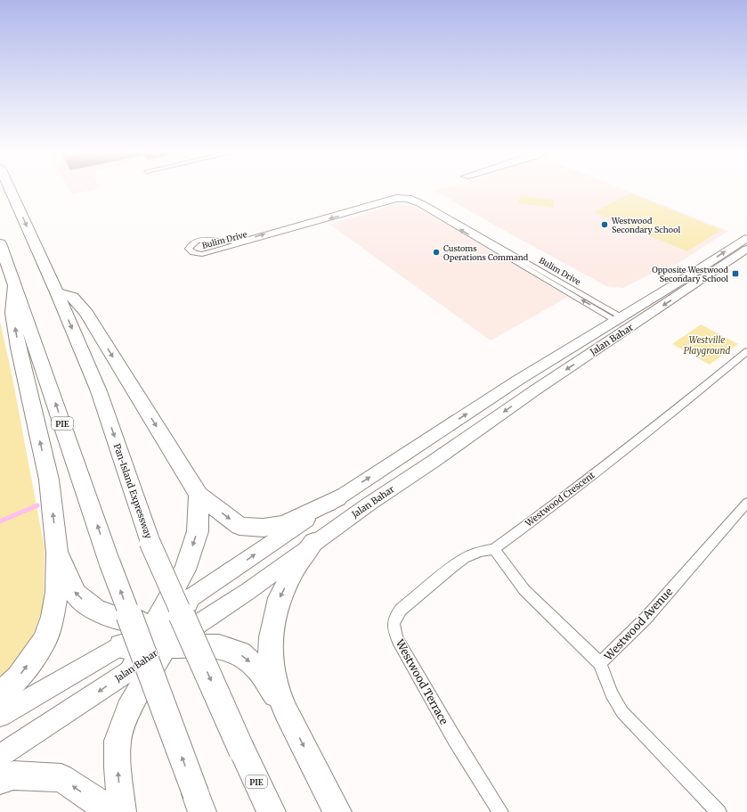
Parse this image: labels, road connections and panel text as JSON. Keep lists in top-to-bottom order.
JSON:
{
  "streets": {
    "highway": ["PIE", "Pan-Island Expressway"],
    "main road": ["Jalan Bahar"],
    "street": [
      "Bulim Drive",
      "Westwood Crescent",
      "Westwood Avenue",
      "Westwood Terrace"
    ]
  },
  "crossings": [
    ["Bulim Drive", "Jalan Bahar"],
    ["Westwood Crescent", "Westwood Terrace"]
  ],
  "parks": ["Westville Playground"],
  "places": {
    "other": ["Westwood Secondary School", "Customs Operations Command"],
    "transit": ["Opposite Westwood Secondary School"]
  }
}
